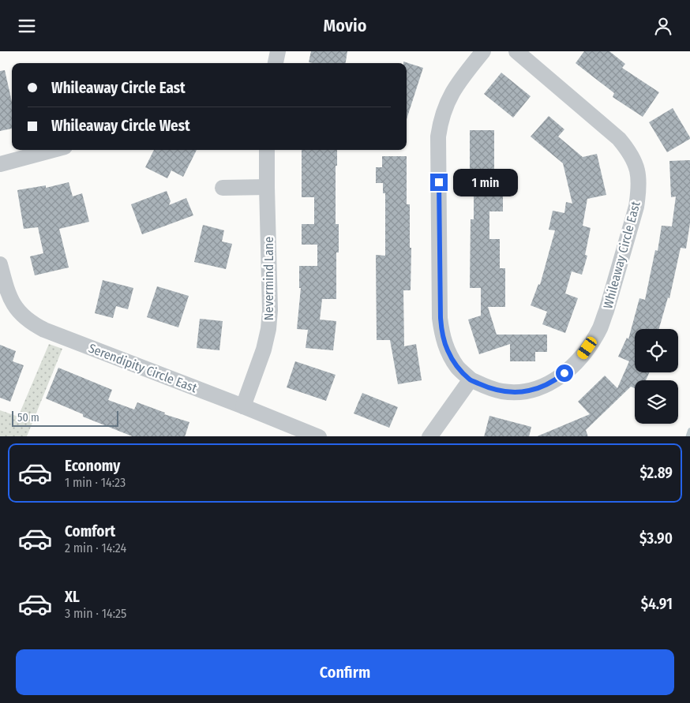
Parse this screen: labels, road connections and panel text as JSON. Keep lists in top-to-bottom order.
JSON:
{
  "streets": {
    "street": ["Whileaway Circle East", "Nevermind Lane", "Serendipity Circle East"]
  },
  "crossings": [
    ["Nevermind Lane", "Serendipity Circle East"]
  ],
  "scale_bar": "50 m",
  "page": {
    "header": "Movio",
    "banner": ["Whileaway Circle East", "Whileaway Circle West"],
    "bubble": "1 min",
    "scale": "50 m",
    "list": [
      {
        "name": "Economy",
        "note": "1 min · 14:23",
        "value": "$2.89"
      },
      {
        "name": "Comfort",
        "note": "2 min · 14:24",
        "value": "$3.90"
      },
      {
        "name": "XL",
        "note": "3 min · 14:25",
        "value": "$4.91"
      }
    ],
    "buttons": "Confirm"
  }
}
